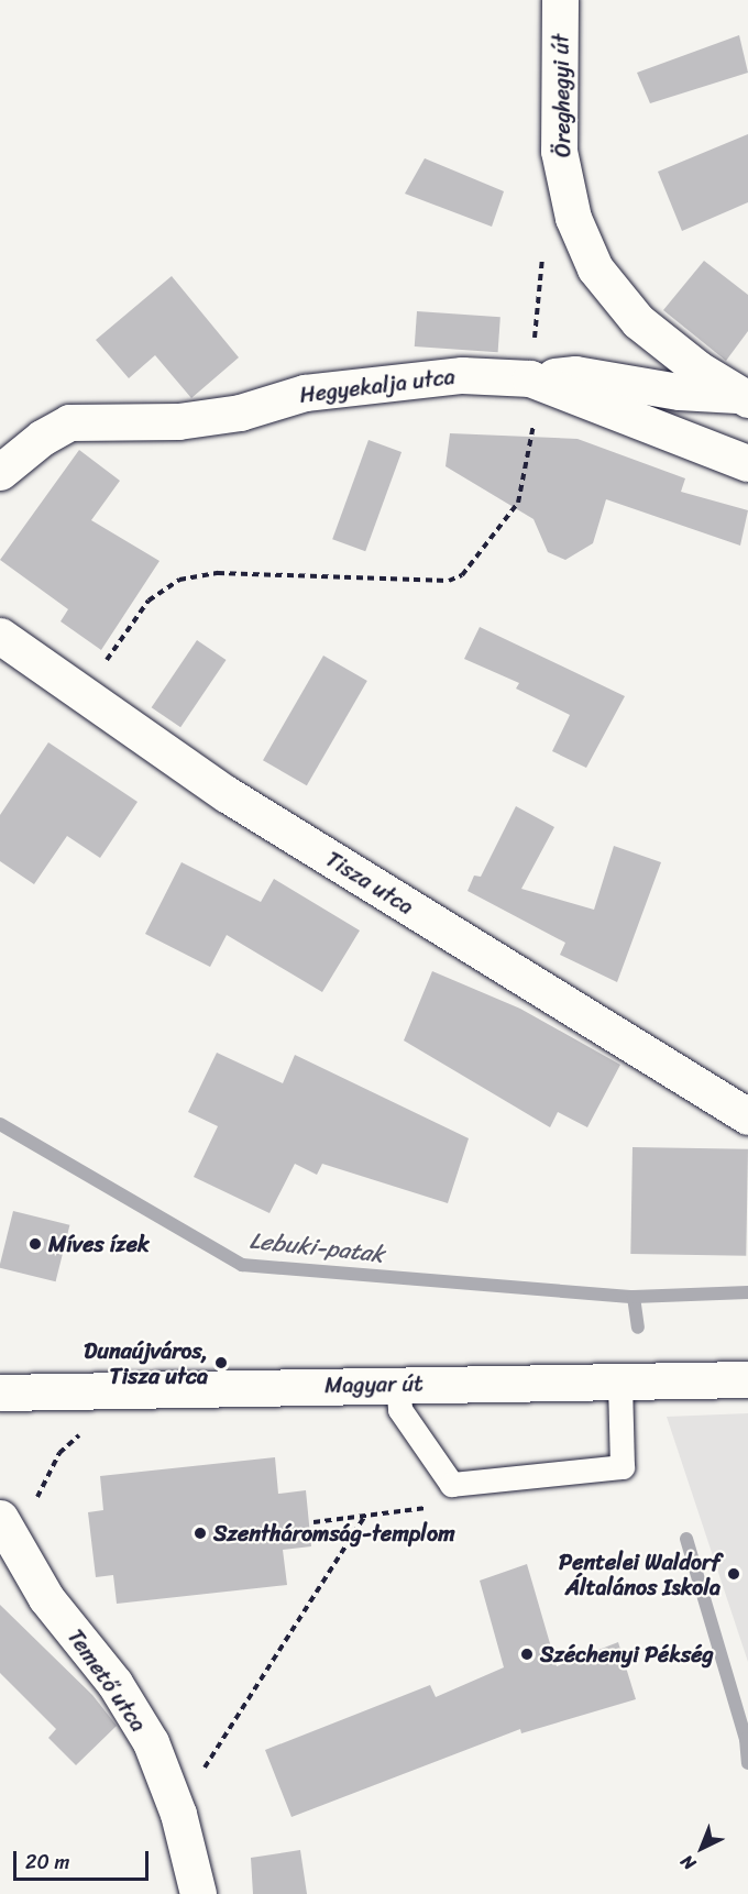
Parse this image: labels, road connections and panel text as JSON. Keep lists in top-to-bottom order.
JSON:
{
  "streets": {
    "street": [
      "Öreghegyi út",
      "Hegyekalja utca",
      "Tisza utca",
      "Magyar út",
      "Temető utca"
    ]
  },
  "crossings": [
    ["Öreghegyi út", "Hegyekalja utca"]
  ],
  "water": ["Lebuki-patak"],
  "places": [
    "Míves ízek",
    "Dunaújváros, Tisza utca",
    "Szentháromság-templom",
    "Pentelei Waldorf Általános Iskola",
    "Széchenyi Pékség"
  ],
  "scale_bar": "20 m",
  "north": "bottom left"
}
